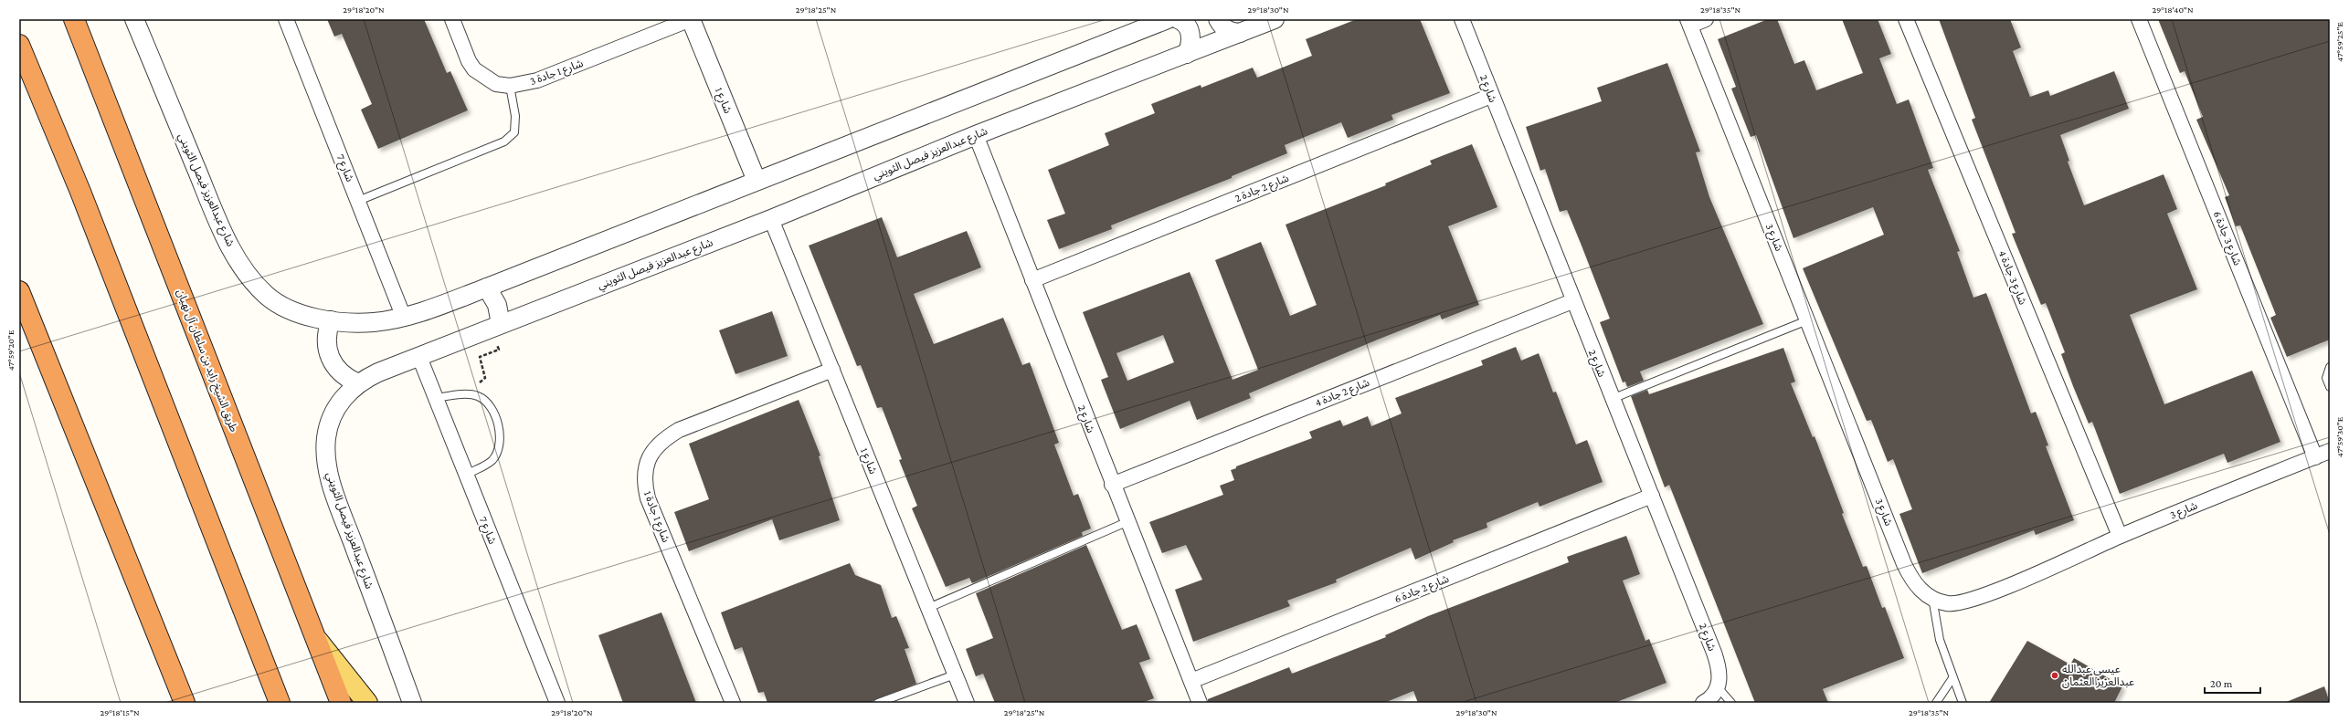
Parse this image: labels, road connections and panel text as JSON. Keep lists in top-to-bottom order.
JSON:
{
  "streets": {
    "highway": ["طريق الشيخ زايد بن سلطان آل نهيان"],
    "street": [
      "شارع 1 جادة 3",
      "شارع 2",
      "شارع 1",
      "شارع عبدالعزيز فيصل الثويني",
      "شارع 7",
      "شارع 2 جادة 2",
      "شارع 3",
      "شارع 3 جادة 6",
      "شارع 3 جادة 4",
      "شارع 2 جادة 4",
      "شارع 1 جادة 1",
      "شارع 2 جادة 6"
    ]
  },
  "crossings": [
    ["شارع 1 جادة 3", "شارع 1"],
    ["شارع 2", "شارع عبدالعزيز فيصل الثويني"],
    ["شارع 2", "شارع 2 جادة 2"],
    ["شارع 2", "شارع 2 جادة 4"],
    ["شارع 2", "شارع 2 جادة 6"],
    ["شارع 1", "شارع عبدالعزيز فيصل الثويني"],
    ["شارع 1", "شارع 1 جادة 1"],
    ["شارع عبدالعزيز فيصل الثويني", "شارع 7"],
    ["شارع 3", "شارع 3 جادة 6"],
    ["شارع 3", "شارع 3 جادة 4"]
  ],
  "places": ["عيسى عبدالله عبدالعزيز العثمان"],
  "scale_bar": "20 m",
  "coordinates": [
    "29°18'20\"N",
    "29°18'25\"N",
    "29°18'30\"N",
    "29°18'35\"N",
    "29°18'40\"N",
    "47°59'25\"E",
    "47°59'20\"E",
    "47°59'30\"E",
    "29°18'15\"N"
  ]
}
